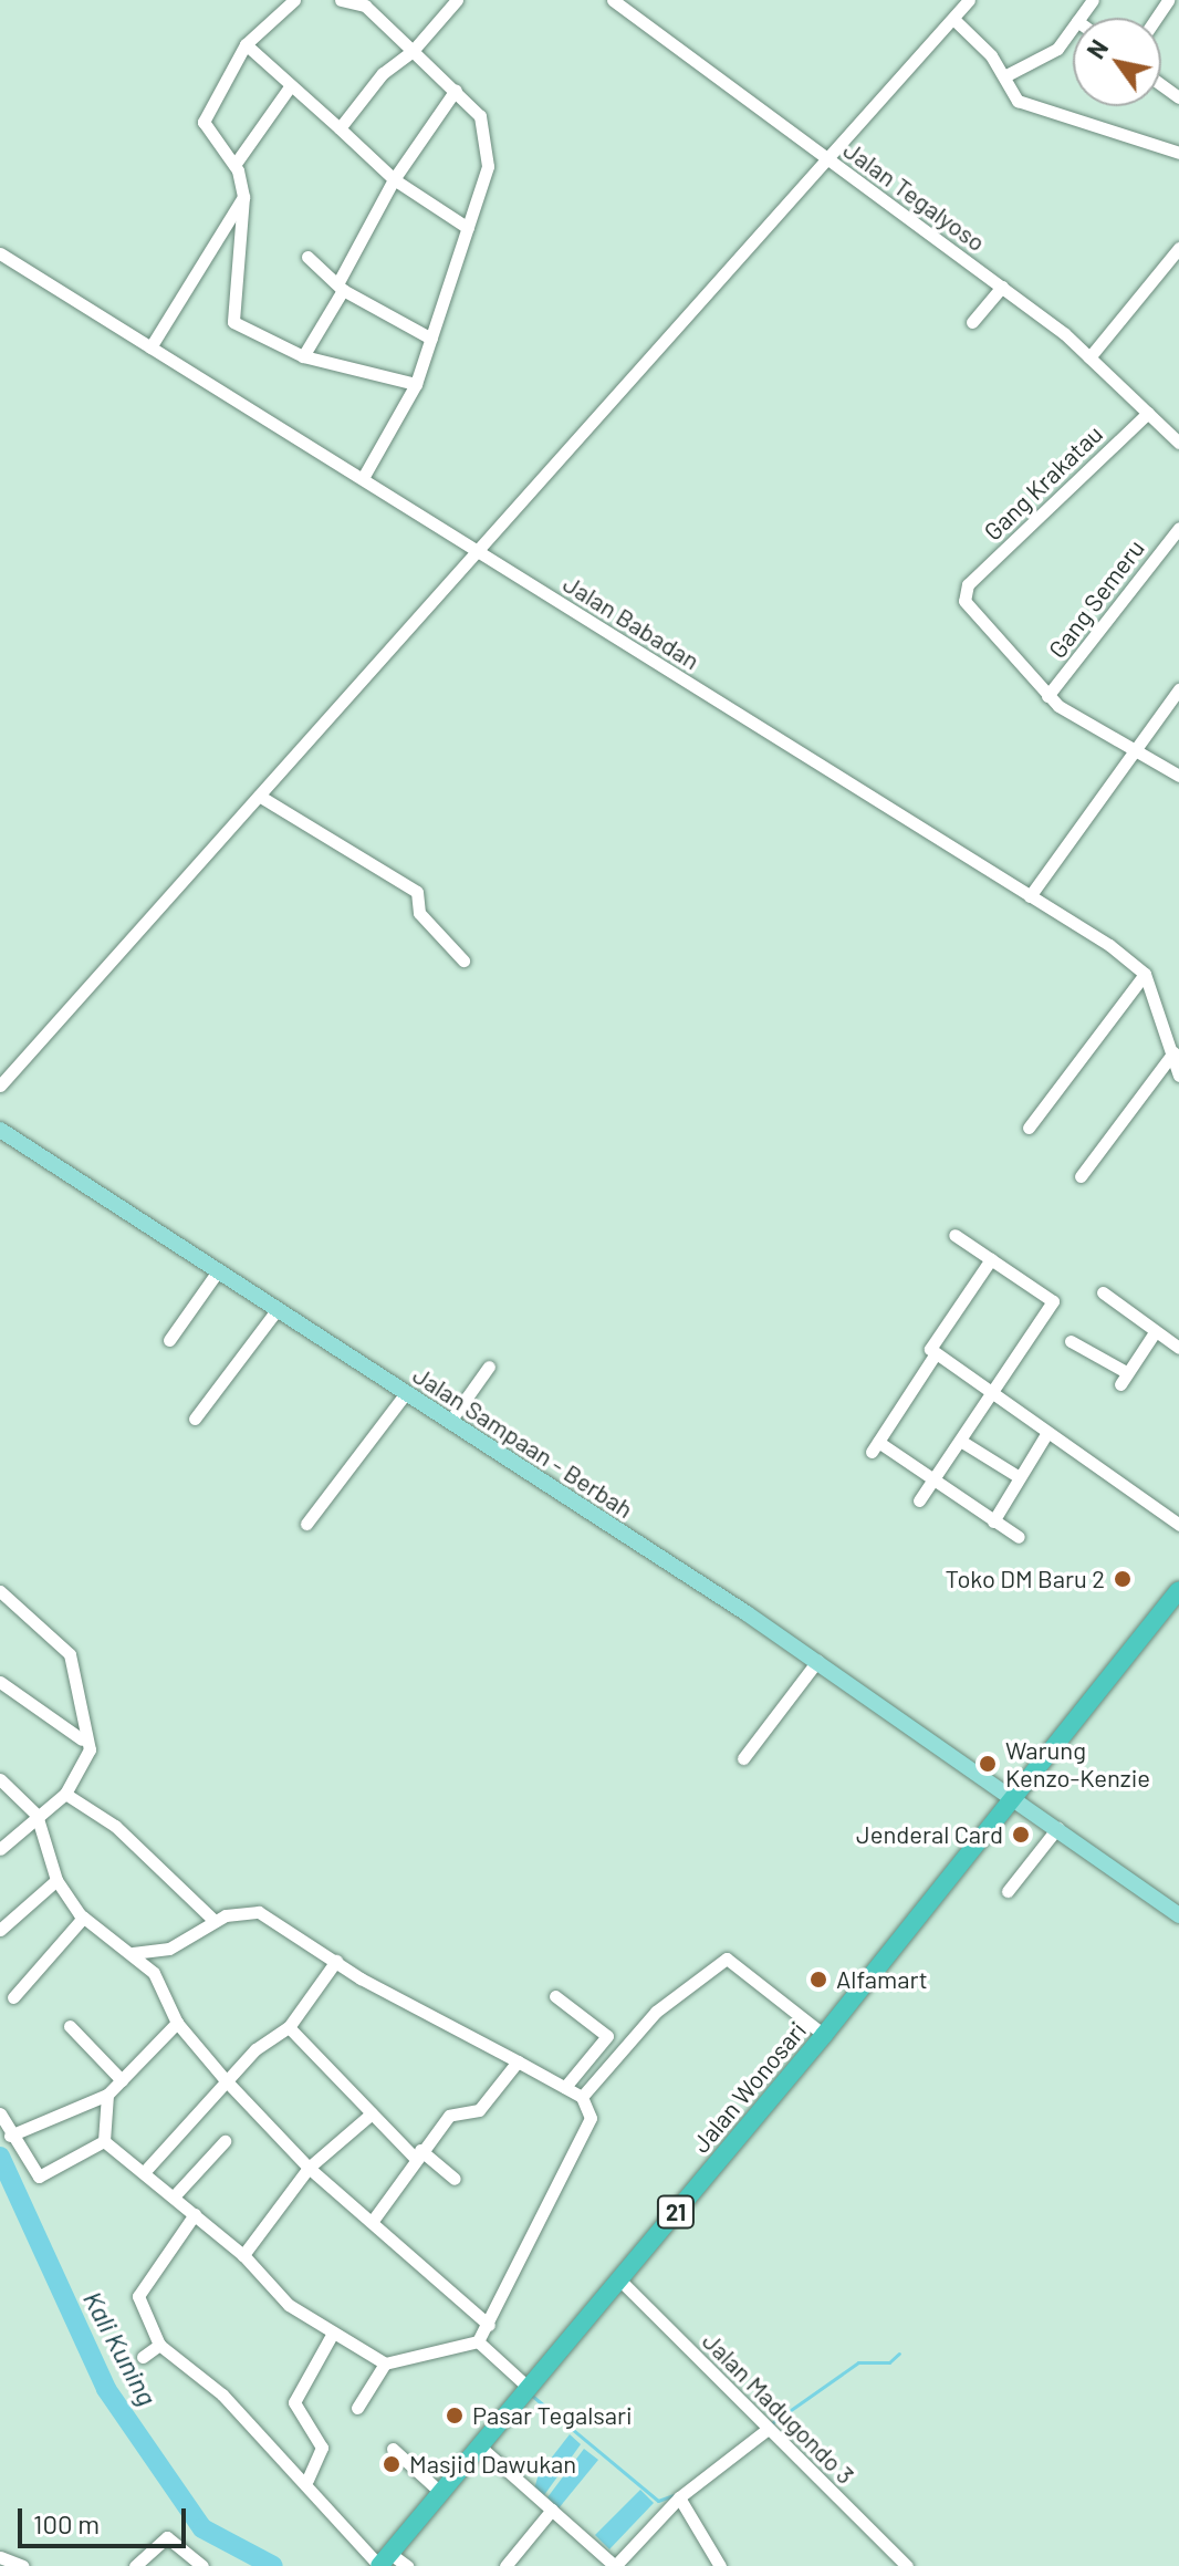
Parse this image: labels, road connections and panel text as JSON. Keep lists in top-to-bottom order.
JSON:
{
  "streets": {
    "highway": ["Jalan Wonosari", "21"],
    "main road": ["Jalan Sampaan - Berbah"],
    "street": [
      "Jalan Tegalyoso",
      "Gang Krakatau",
      "Gang Semeru",
      "Jalan Babadan",
      "Jalan Madugondo 3"
    ]
  },
  "crossings": [
    ["Jalan Tegalyoso", "Gang Krakatau"],
    ["Gang Krakatau", "Gang Semeru"],
    ["Jalan Sampaan - Berbah", "Jalan Wonosari"],
    ["Jalan Wonosari", "Jalan Madugondo 3"]
  ],
  "water": ["Kali Kuning"],
  "places": [
    "Toko DM Baru 2",
    "Warung Kenzo-Kenzie",
    "Jenderal Card",
    "Alfamart",
    "Pasar Tegalsari",
    "Masjid Dawukan"
  ],
  "scale_bar": "100 m",
  "north": "top left"
}
